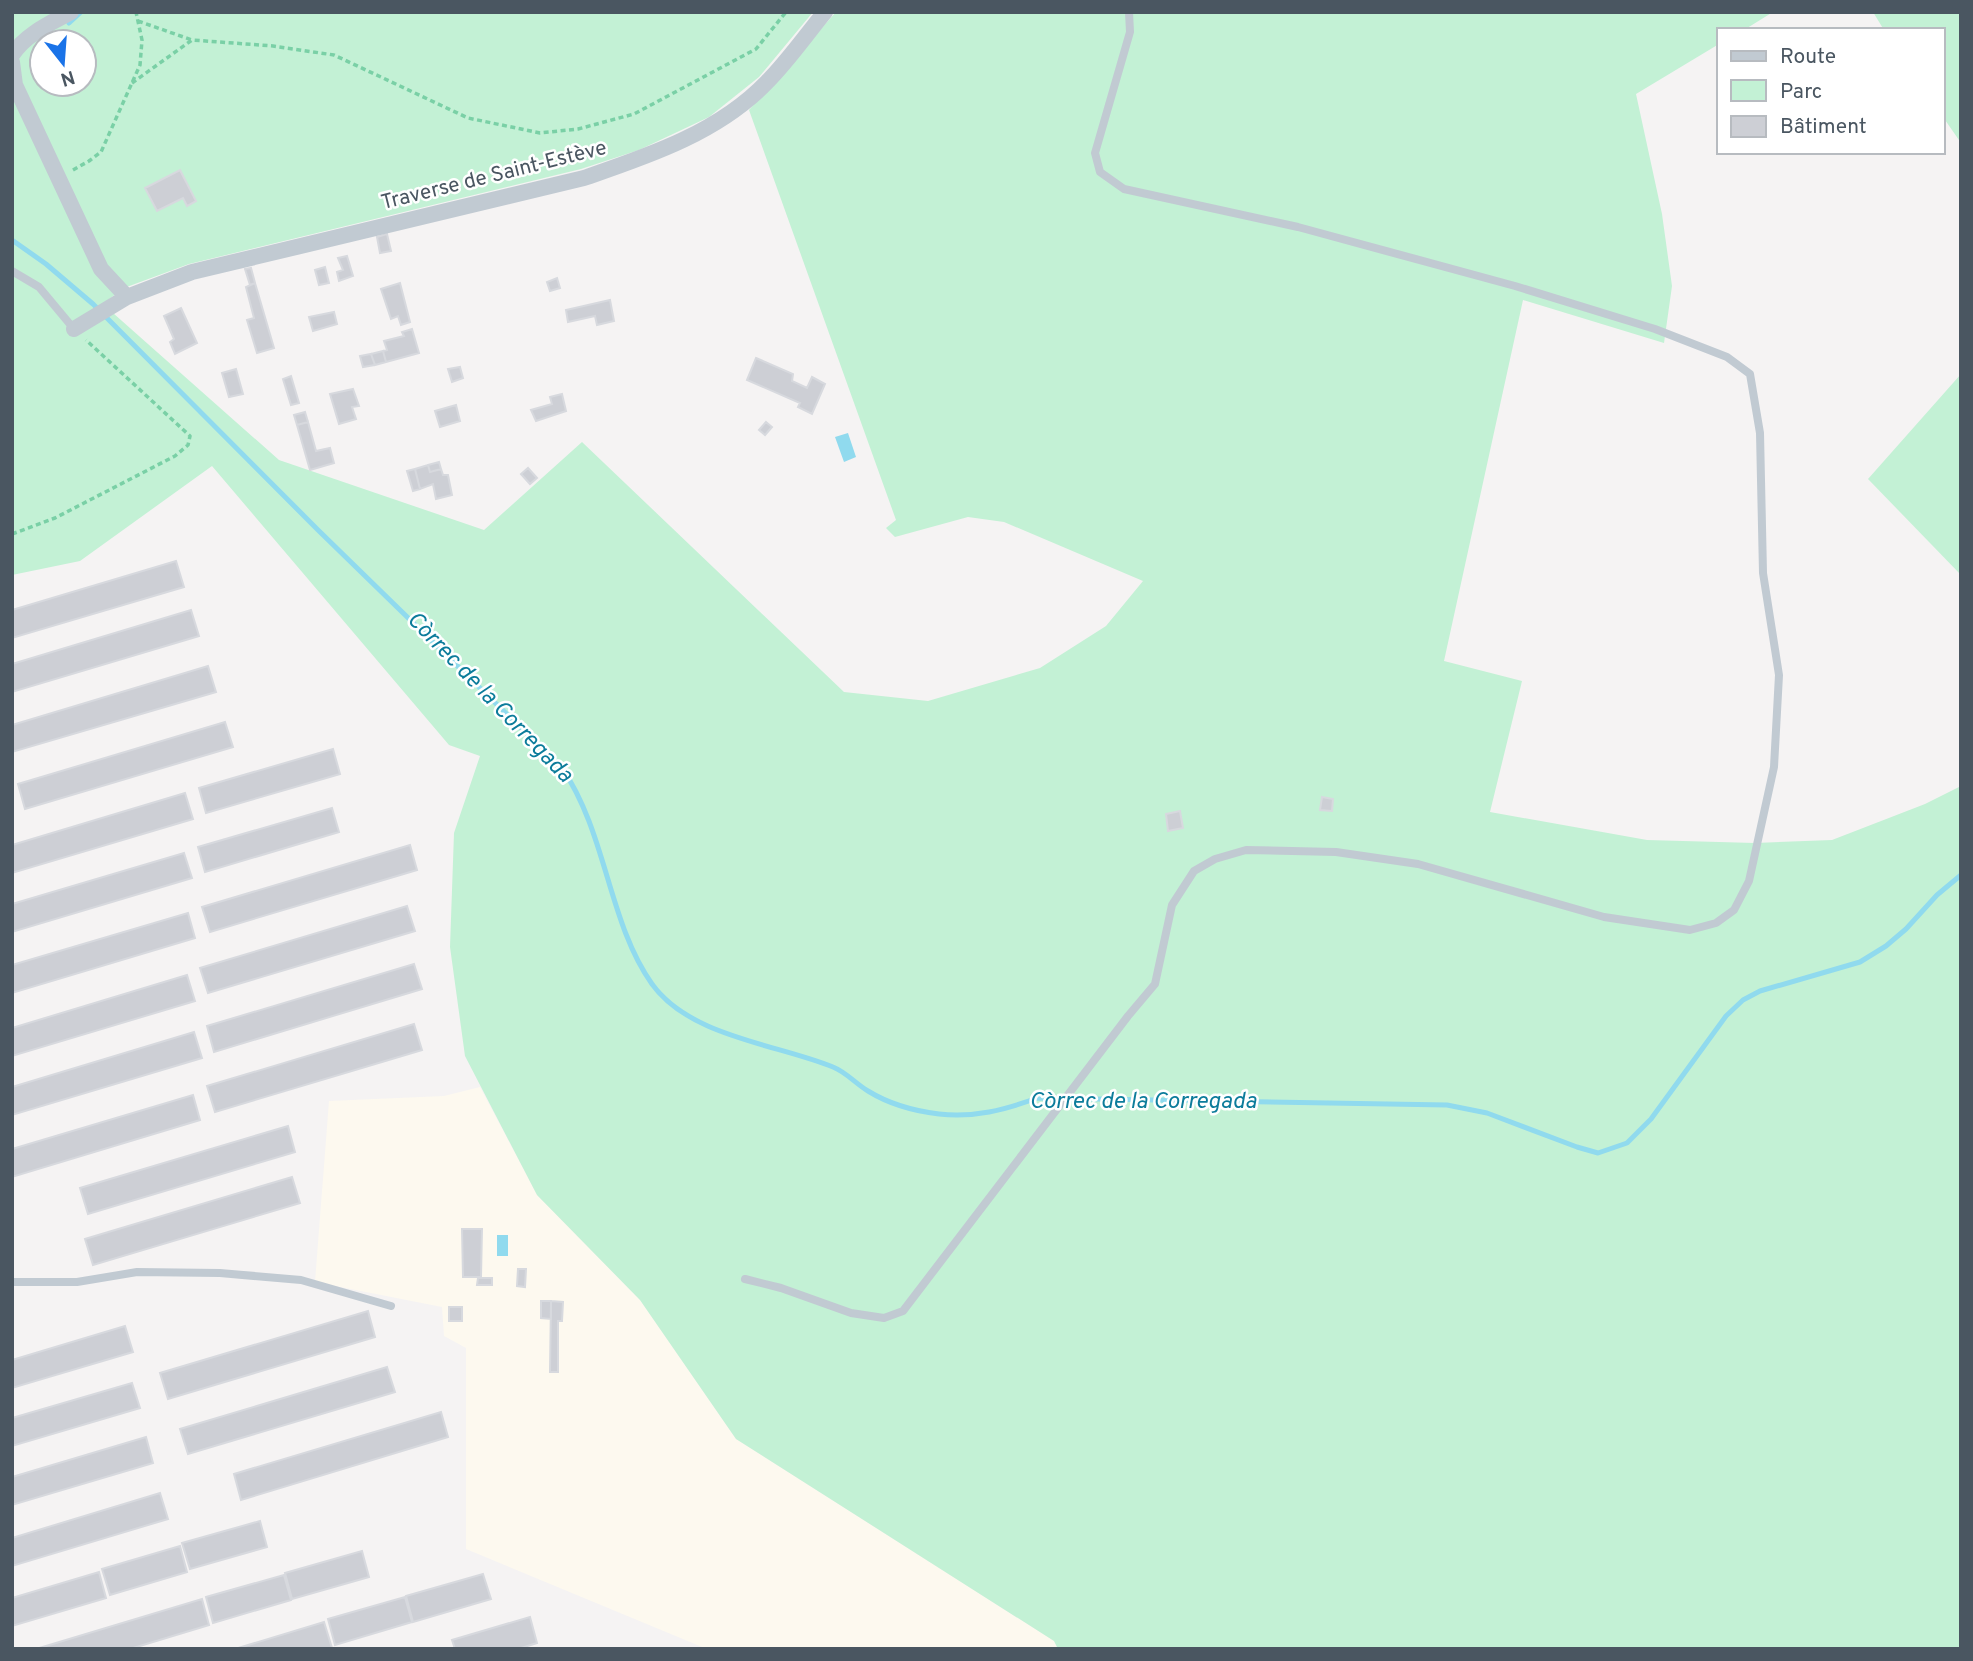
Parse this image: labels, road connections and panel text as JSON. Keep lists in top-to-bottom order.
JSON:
{
  "streets": {
    "street": ["Traverse de Saint-Estève"]
  },
  "water": ["Còrrec de la Corregada"],
  "legend": ["Route", "Parc", "Bâtiment"],
  "north": "bottom"
}
